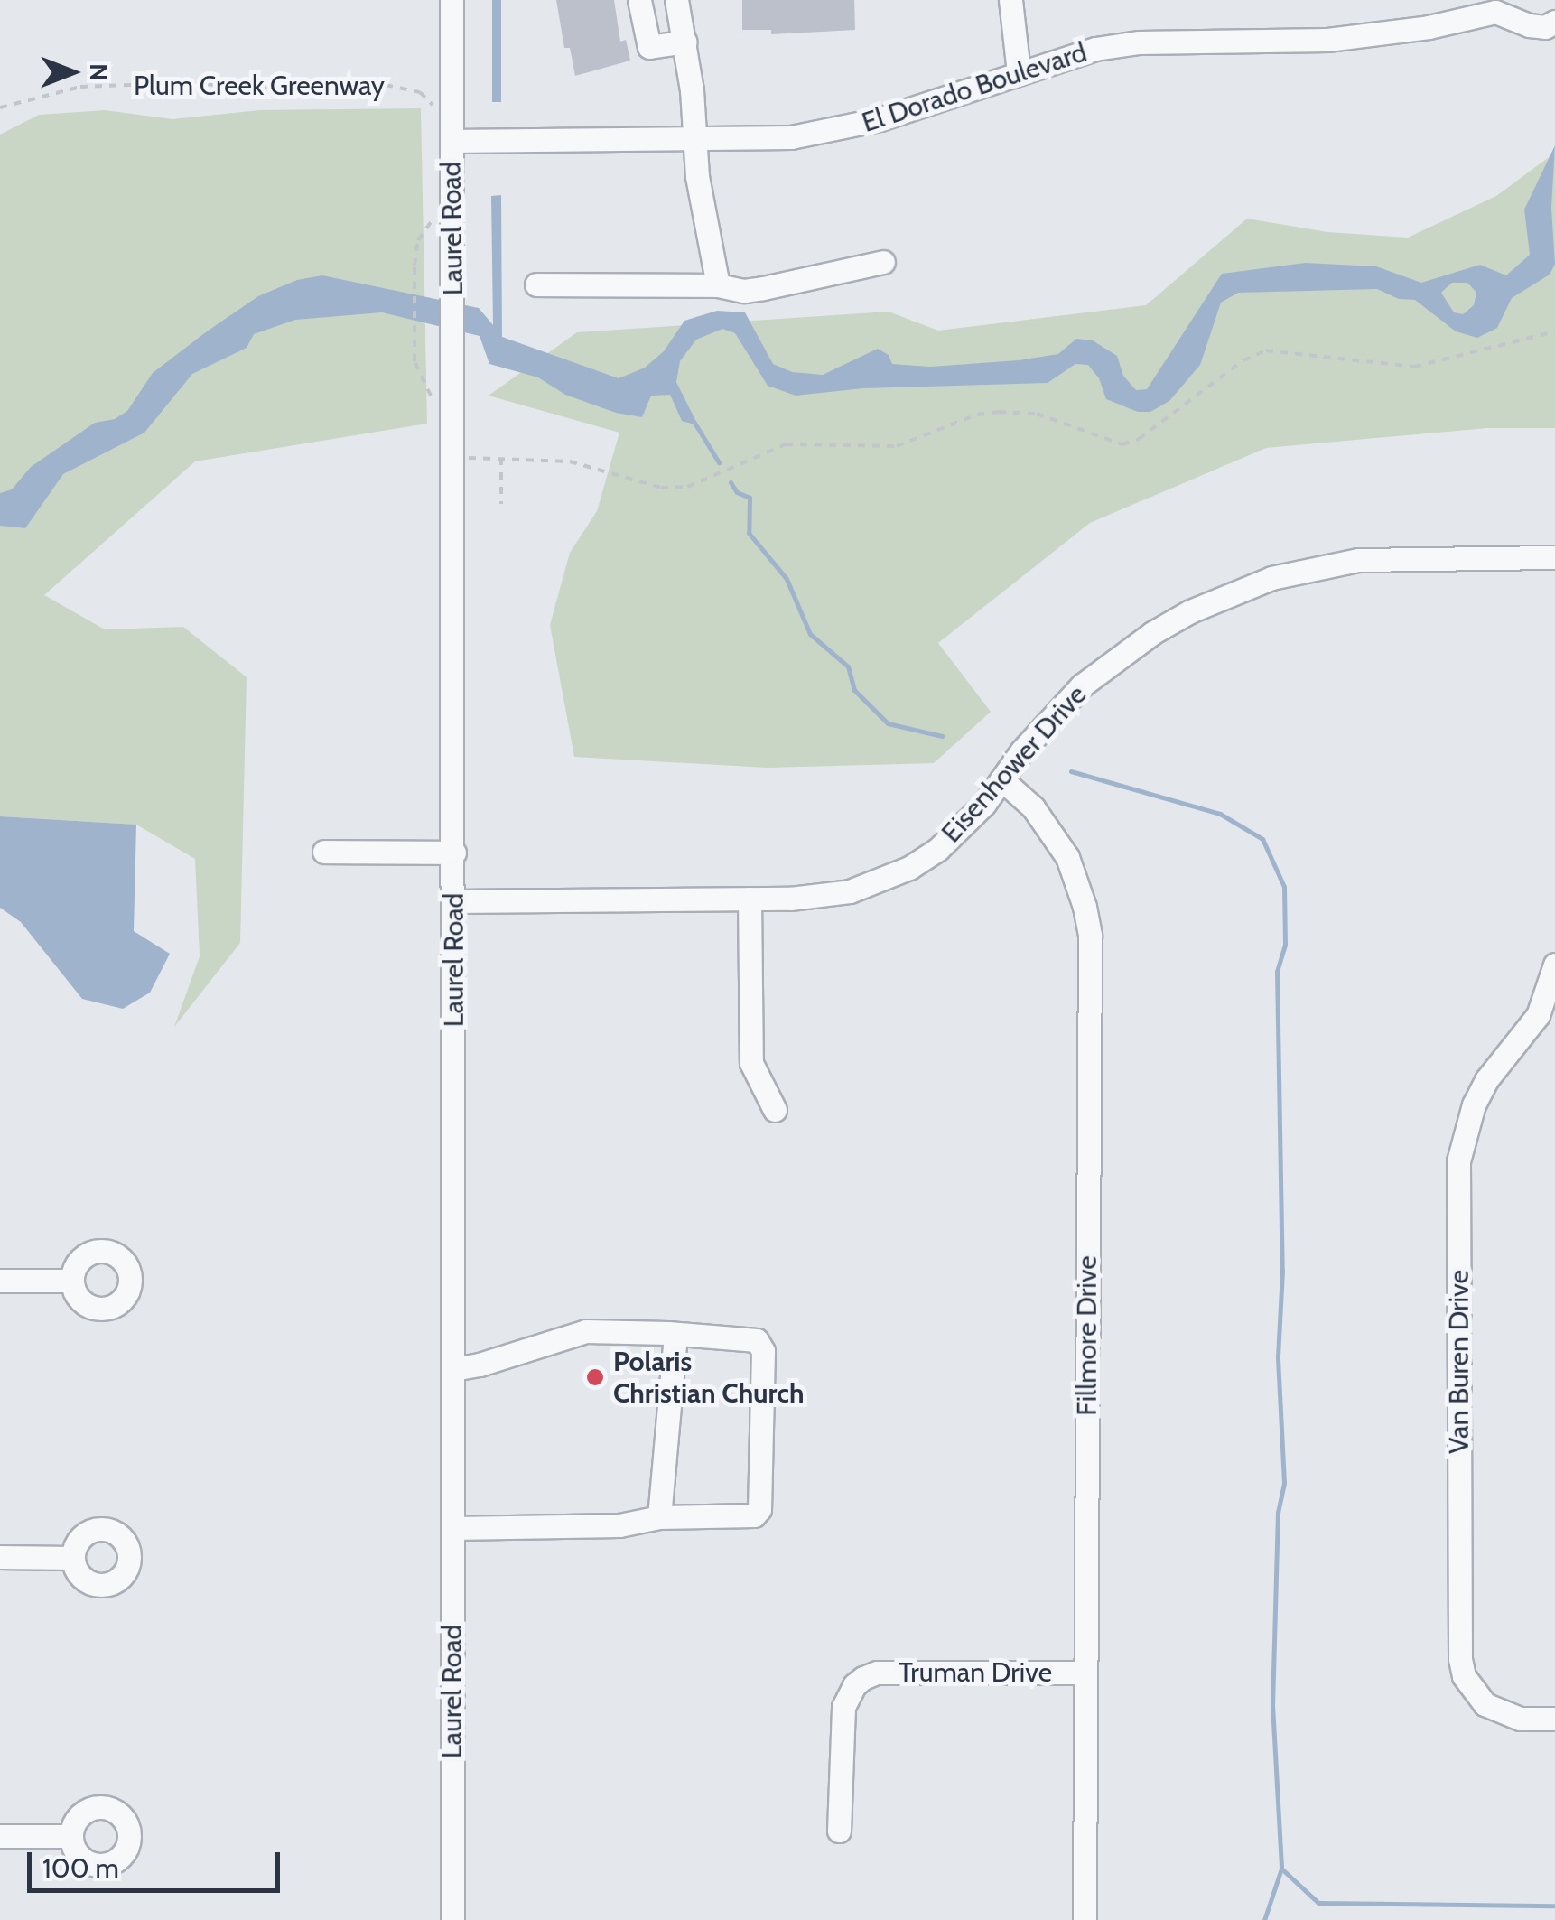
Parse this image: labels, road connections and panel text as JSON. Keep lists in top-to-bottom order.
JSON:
{
  "streets": {
    "street": [
      "El Dorado Boulevard",
      "Laurel Road",
      "Eisenhower Drive",
      "Fillmore Drive",
      "Van Buren Drive",
      "Truman Drive"
    ],
    "path": ["Plum Creek Greenway"]
  },
  "crossings": [
    ["El Dorado Boulevard", "Laurel Road"],
    ["Laurel Road", "Eisenhower Drive"],
    ["Eisenhower Drive", "Fillmore Drive"],
    ["Fillmore Drive", "Truman Drive"]
  ],
  "places": ["Polaris Christian Church"],
  "scale_bar": "100 m",
  "north": "right"
}
